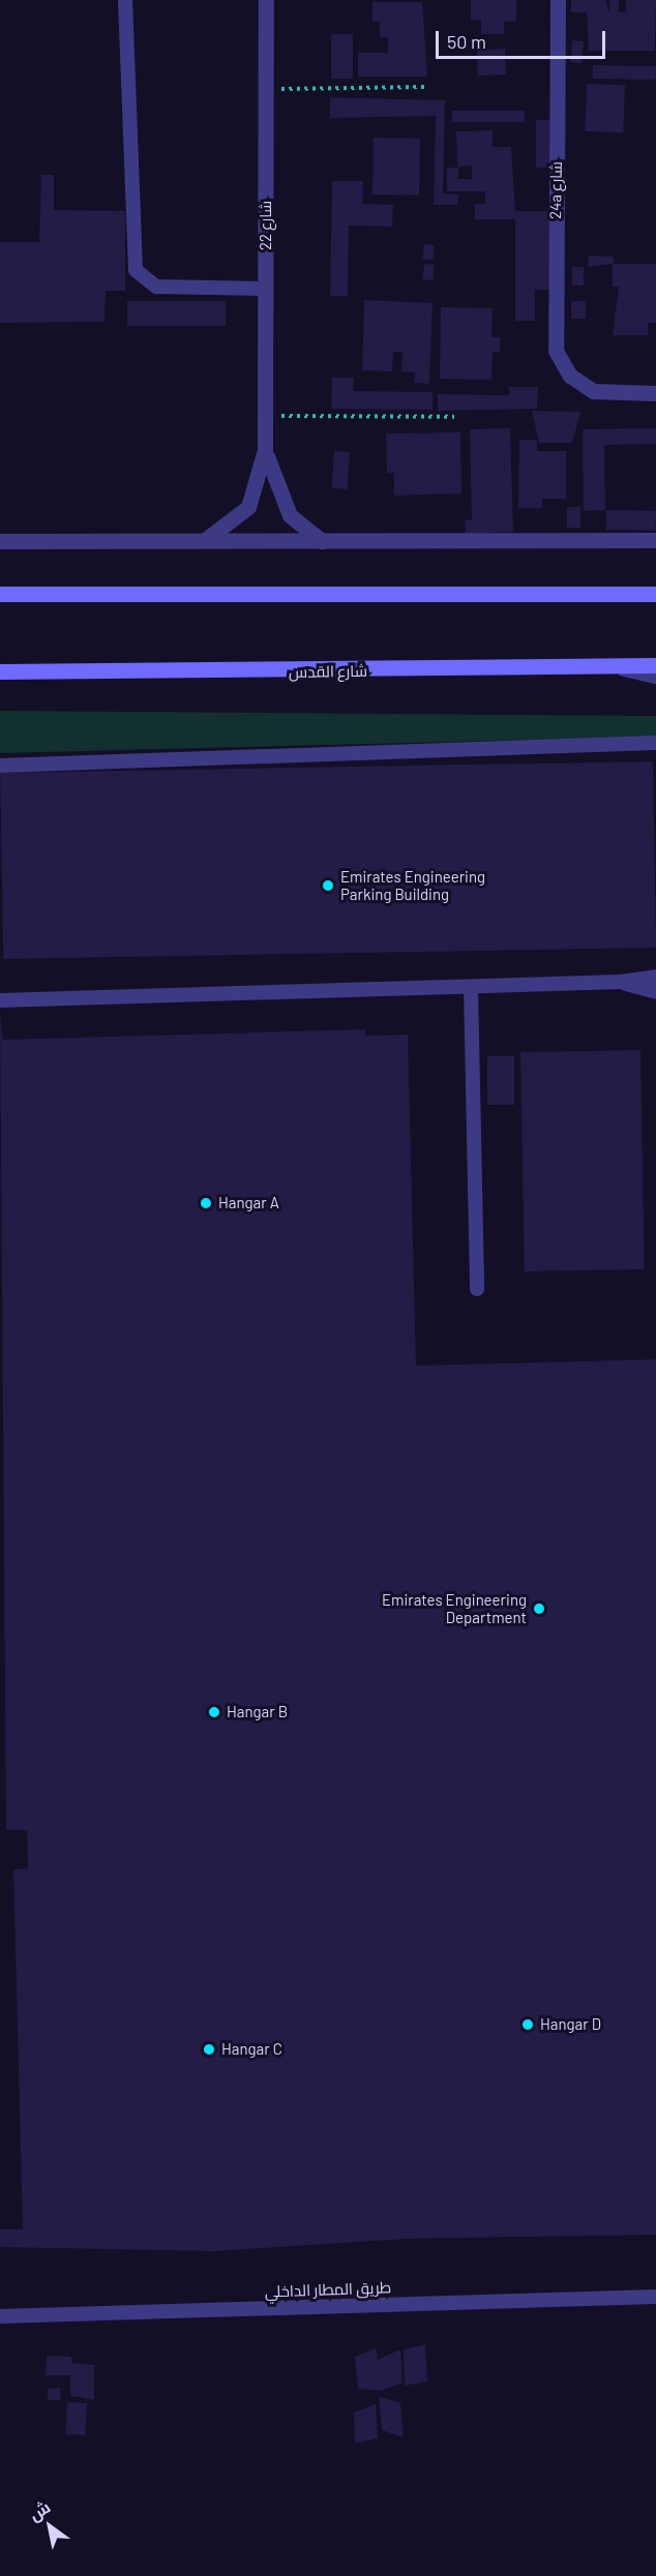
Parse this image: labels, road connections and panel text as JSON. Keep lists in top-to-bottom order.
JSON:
{
  "streets": {
    "main road": ["شارع القدس"],
    "street": ["24a شارع", "شارع 22"],
    "lane": ["طريق المطار الداخلي"]
  },
  "places": [
    "Emirates Engineering Parking Building",
    "Hangar A",
    "Emirates Engineering Department",
    "Hangar B",
    "Hangar D",
    "Hangar C"
  ],
  "scale_bar": "50 m",
  "north": "top left"
}
